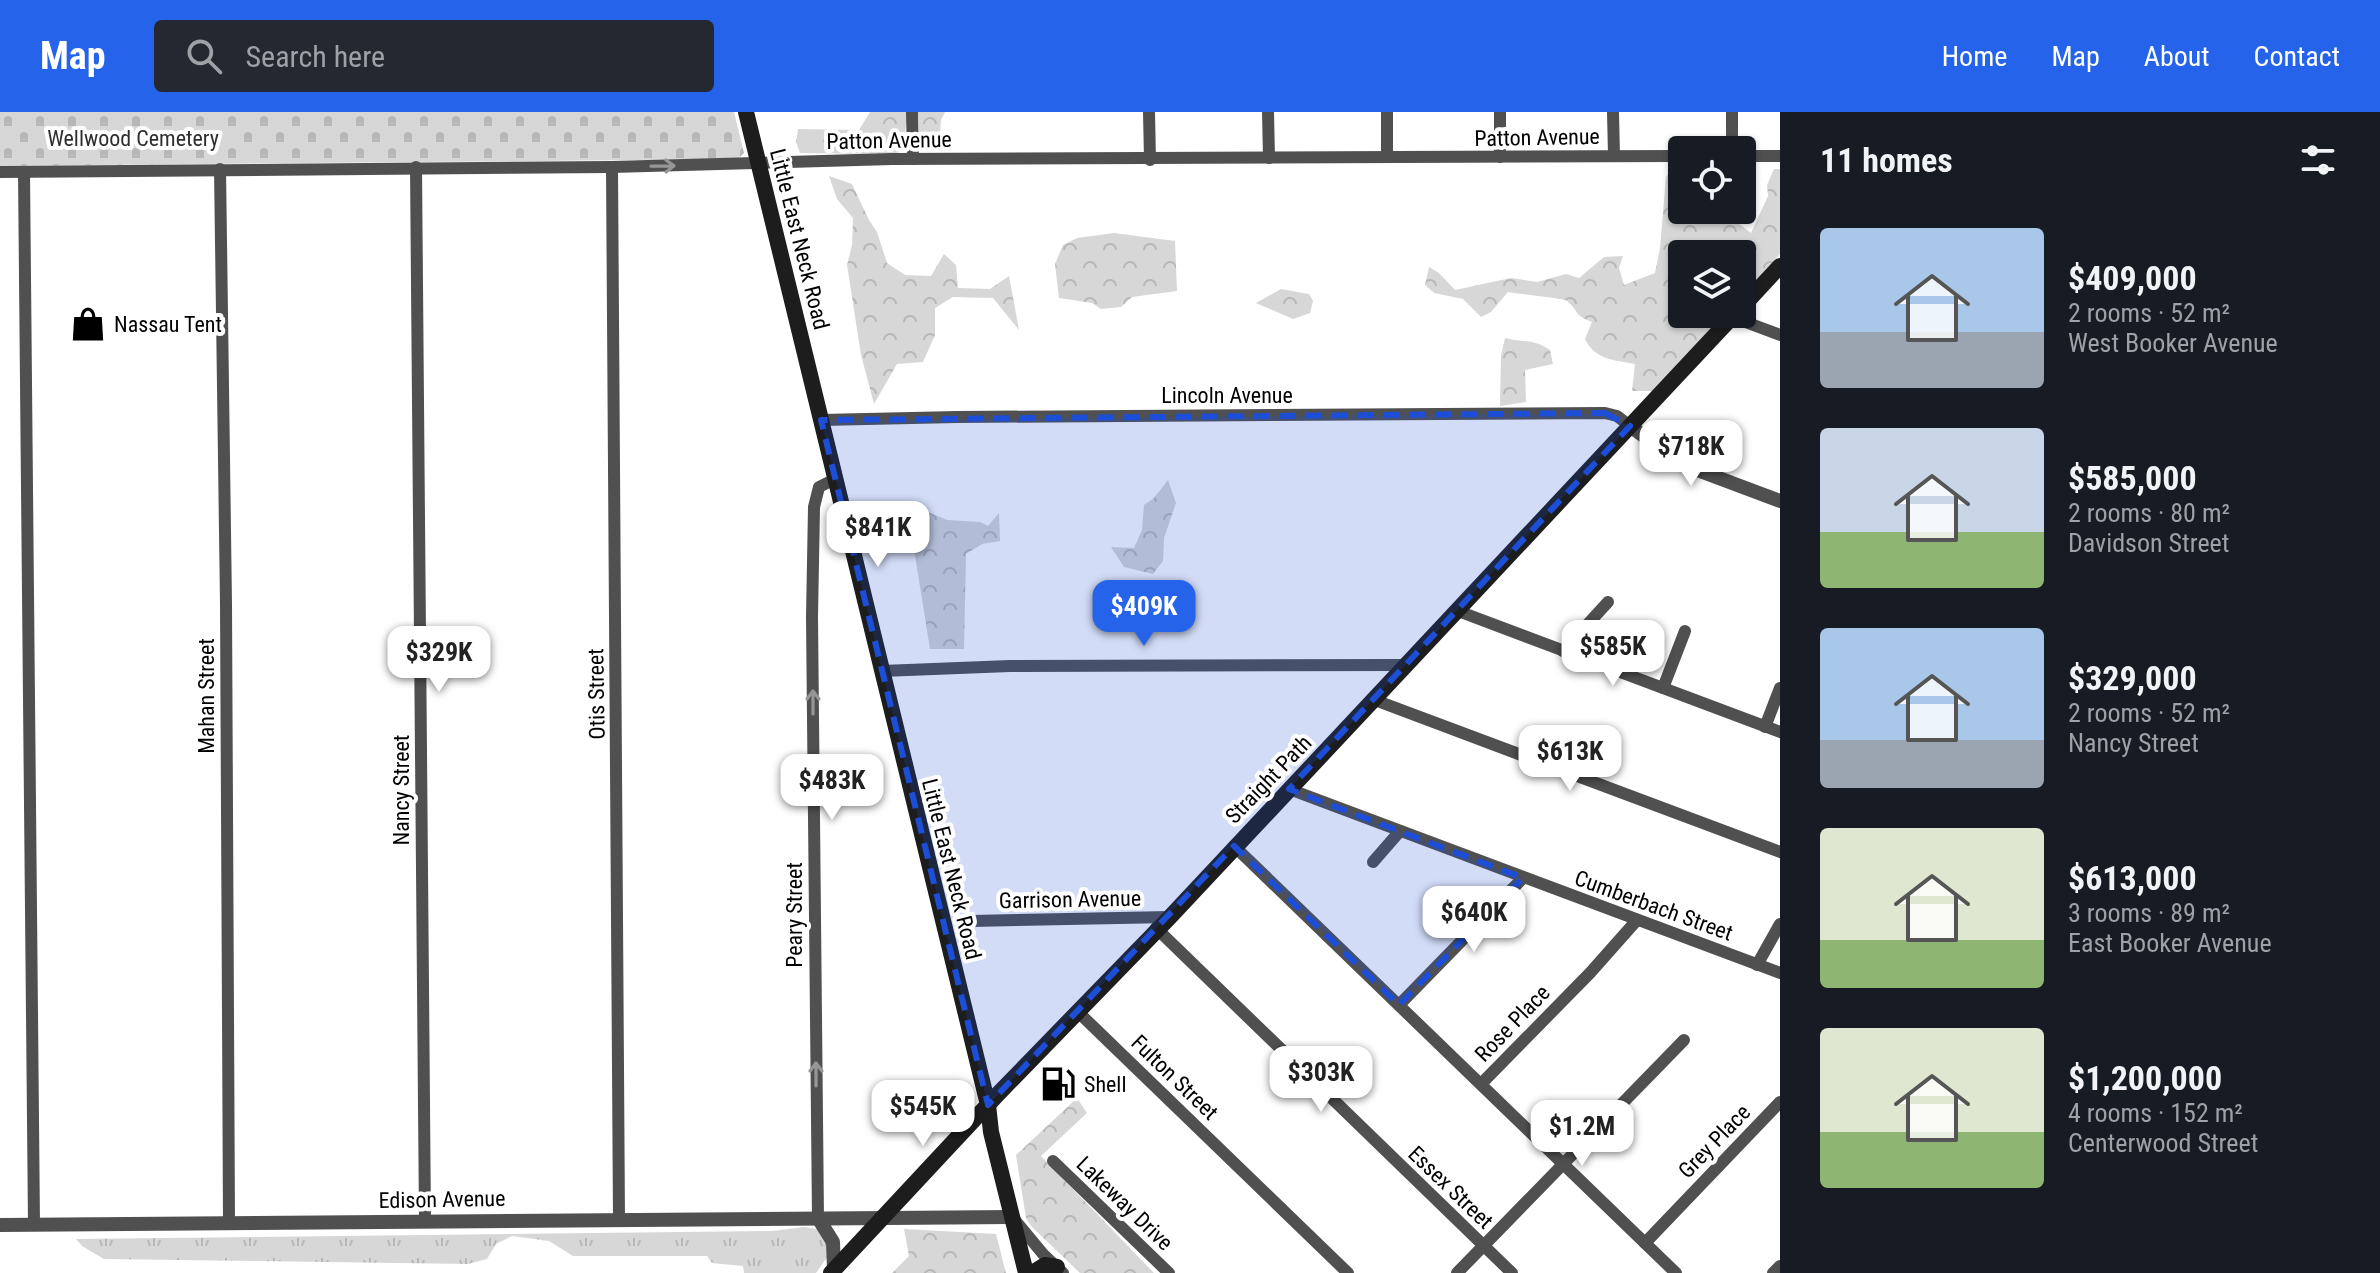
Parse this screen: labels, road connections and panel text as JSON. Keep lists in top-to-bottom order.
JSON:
{
  "streets": {
    "main road": ["Little East Neck Road", "Straight Path"],
    "street": [
      "Patton Avenue",
      "Lincoln Avenue",
      "Otis Street",
      "Mahan Street",
      "Nancy Street",
      "Garrison Avenue",
      "Cumberbach Street",
      "Peary Street",
      "Rose Place",
      "Fulton Street",
      "Grey Place",
      "Essex Street",
      "Edison Avenue",
      "Lakeway Drive"
    ]
  },
  "crossings": [
    ["Patton Avenue", "Little East Neck Road"],
    ["Patton Avenue", "Otis Street"],
    ["Patton Avenue", "Mahan Street"],
    ["Patton Avenue", "Nancy Street"],
    ["Little East Neck Road", "Lincoln Avenue"],
    ["Little East Neck Road", "Straight Path"],
    ["Little East Neck Road", "Peary Street"],
    ["Little East Neck Road", "Edison Avenue"],
    ["Lincoln Avenue", "Straight Path"],
    ["Otis Street", "Edison Avenue"],
    ["Mahan Street", "Edison Avenue"],
    ["Straight Path", "Garrison Avenue"],
    ["Straight Path", "Cumberbach Street"],
    ["Straight Path", "Fulton Street"],
    ["Straight Path", "Essex Street"],
    ["Straight Path", "Edison Avenue"],
    ["Nancy Street", "Edison Avenue"],
    ["Cumberbach Street", "Rose Place"],
    ["Peary Street", "Edison Avenue"]
  ],
  "one_way": ["Peary Street"],
  "parks": ["Wellwood Cemetery"],
  "places": {
    "shop": ["Nassau Tent"],
    "fuel station": ["Shell"]
  },
  "page": {
    "header": "Map",
    "search": "Search here",
    "nav": [
      "Home",
      "Map",
      "About",
      "Contact"
    ],
    "heading": "11 homes",
    "list": [
      {
        "name": "$409,000",
        "note": "2 rooms · 52 m² · West Booker Avenue"
      },
      {
        "name": "$585,000",
        "note": "2 rooms · 80 m² · Davidson Street"
      },
      {
        "name": "$329,000",
        "note": "2 rooms · 52 m² · Nancy Street"
      },
      {
        "name": "$613,000",
        "note": "3 rooms · 89 m² · East Booker Avenue"
      },
      {
        "name": "$1,200,000",
        "note": "4 rooms · 152 m² · Centerwood Street"
      }
    ],
    "price": [
      "$718K",
      "$841K",
      "$409K",
      "$585K",
      "$329K",
      "$613K",
      "$483K",
      "$640K",
      "$303K",
      "$545K",
      "$1.2M"
    ]
  }
}
